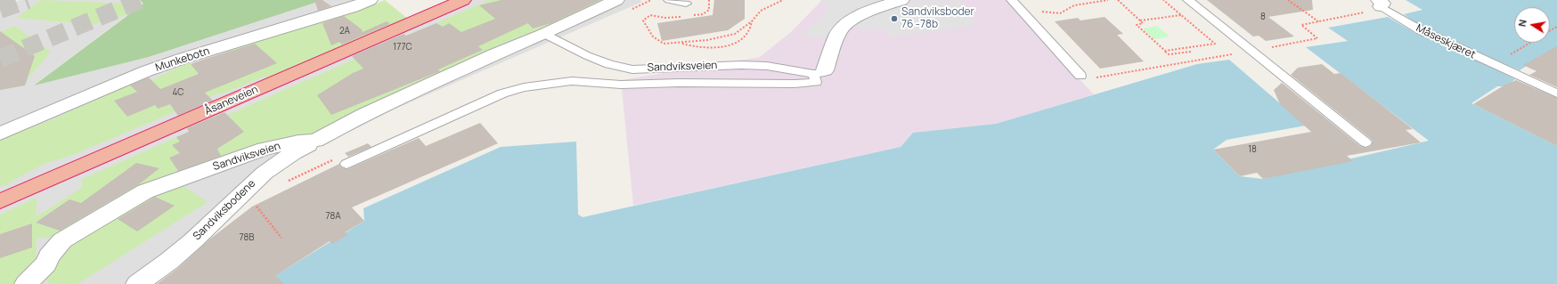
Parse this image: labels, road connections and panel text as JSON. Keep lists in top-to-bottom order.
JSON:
{
  "streets": {
    "highway": ["Åsaneveien"],
    "street": ["Munkebotn", "Sandviksveien", "Sandviksbodene"],
    "lane": ["Måseskjæret"]
  },
  "crossings": [
    ["Sandviksveien", "Sandviksbodene"]
  ],
  "places": ["Sandviksboder 76 -78b"],
  "house_numbers": [
    "8",
    "2A",
    "177C",
    "4C",
    "18",
    "78A",
    "78B"
  ],
  "north": "left"
}
